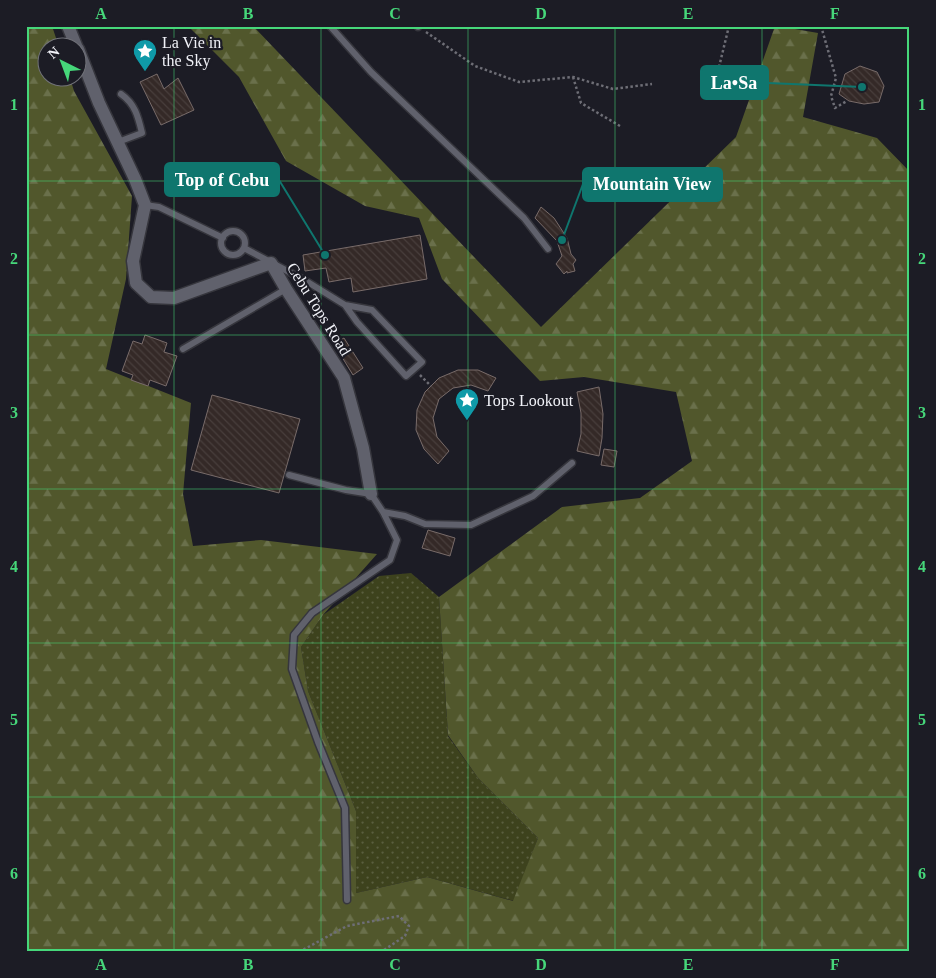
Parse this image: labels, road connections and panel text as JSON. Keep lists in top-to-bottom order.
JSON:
{
  "streets": {
    "street": ["Cebu Tops Road"]
  },
  "places": {
    "place": ["La Vie in the Sky", "Tops Lookout"],
    "other": ["La•Sa", "Mountain View", "Top of Cebu"]
  },
  "north": "top left",
  "grid": {
    "columns": [
      "A",
      "B",
      "C",
      "D",
      "E",
      "F"
    ],
    "rows": [
      "1",
      "2",
      "3",
      "4",
      "5",
      "6"
    ]
  }
}
